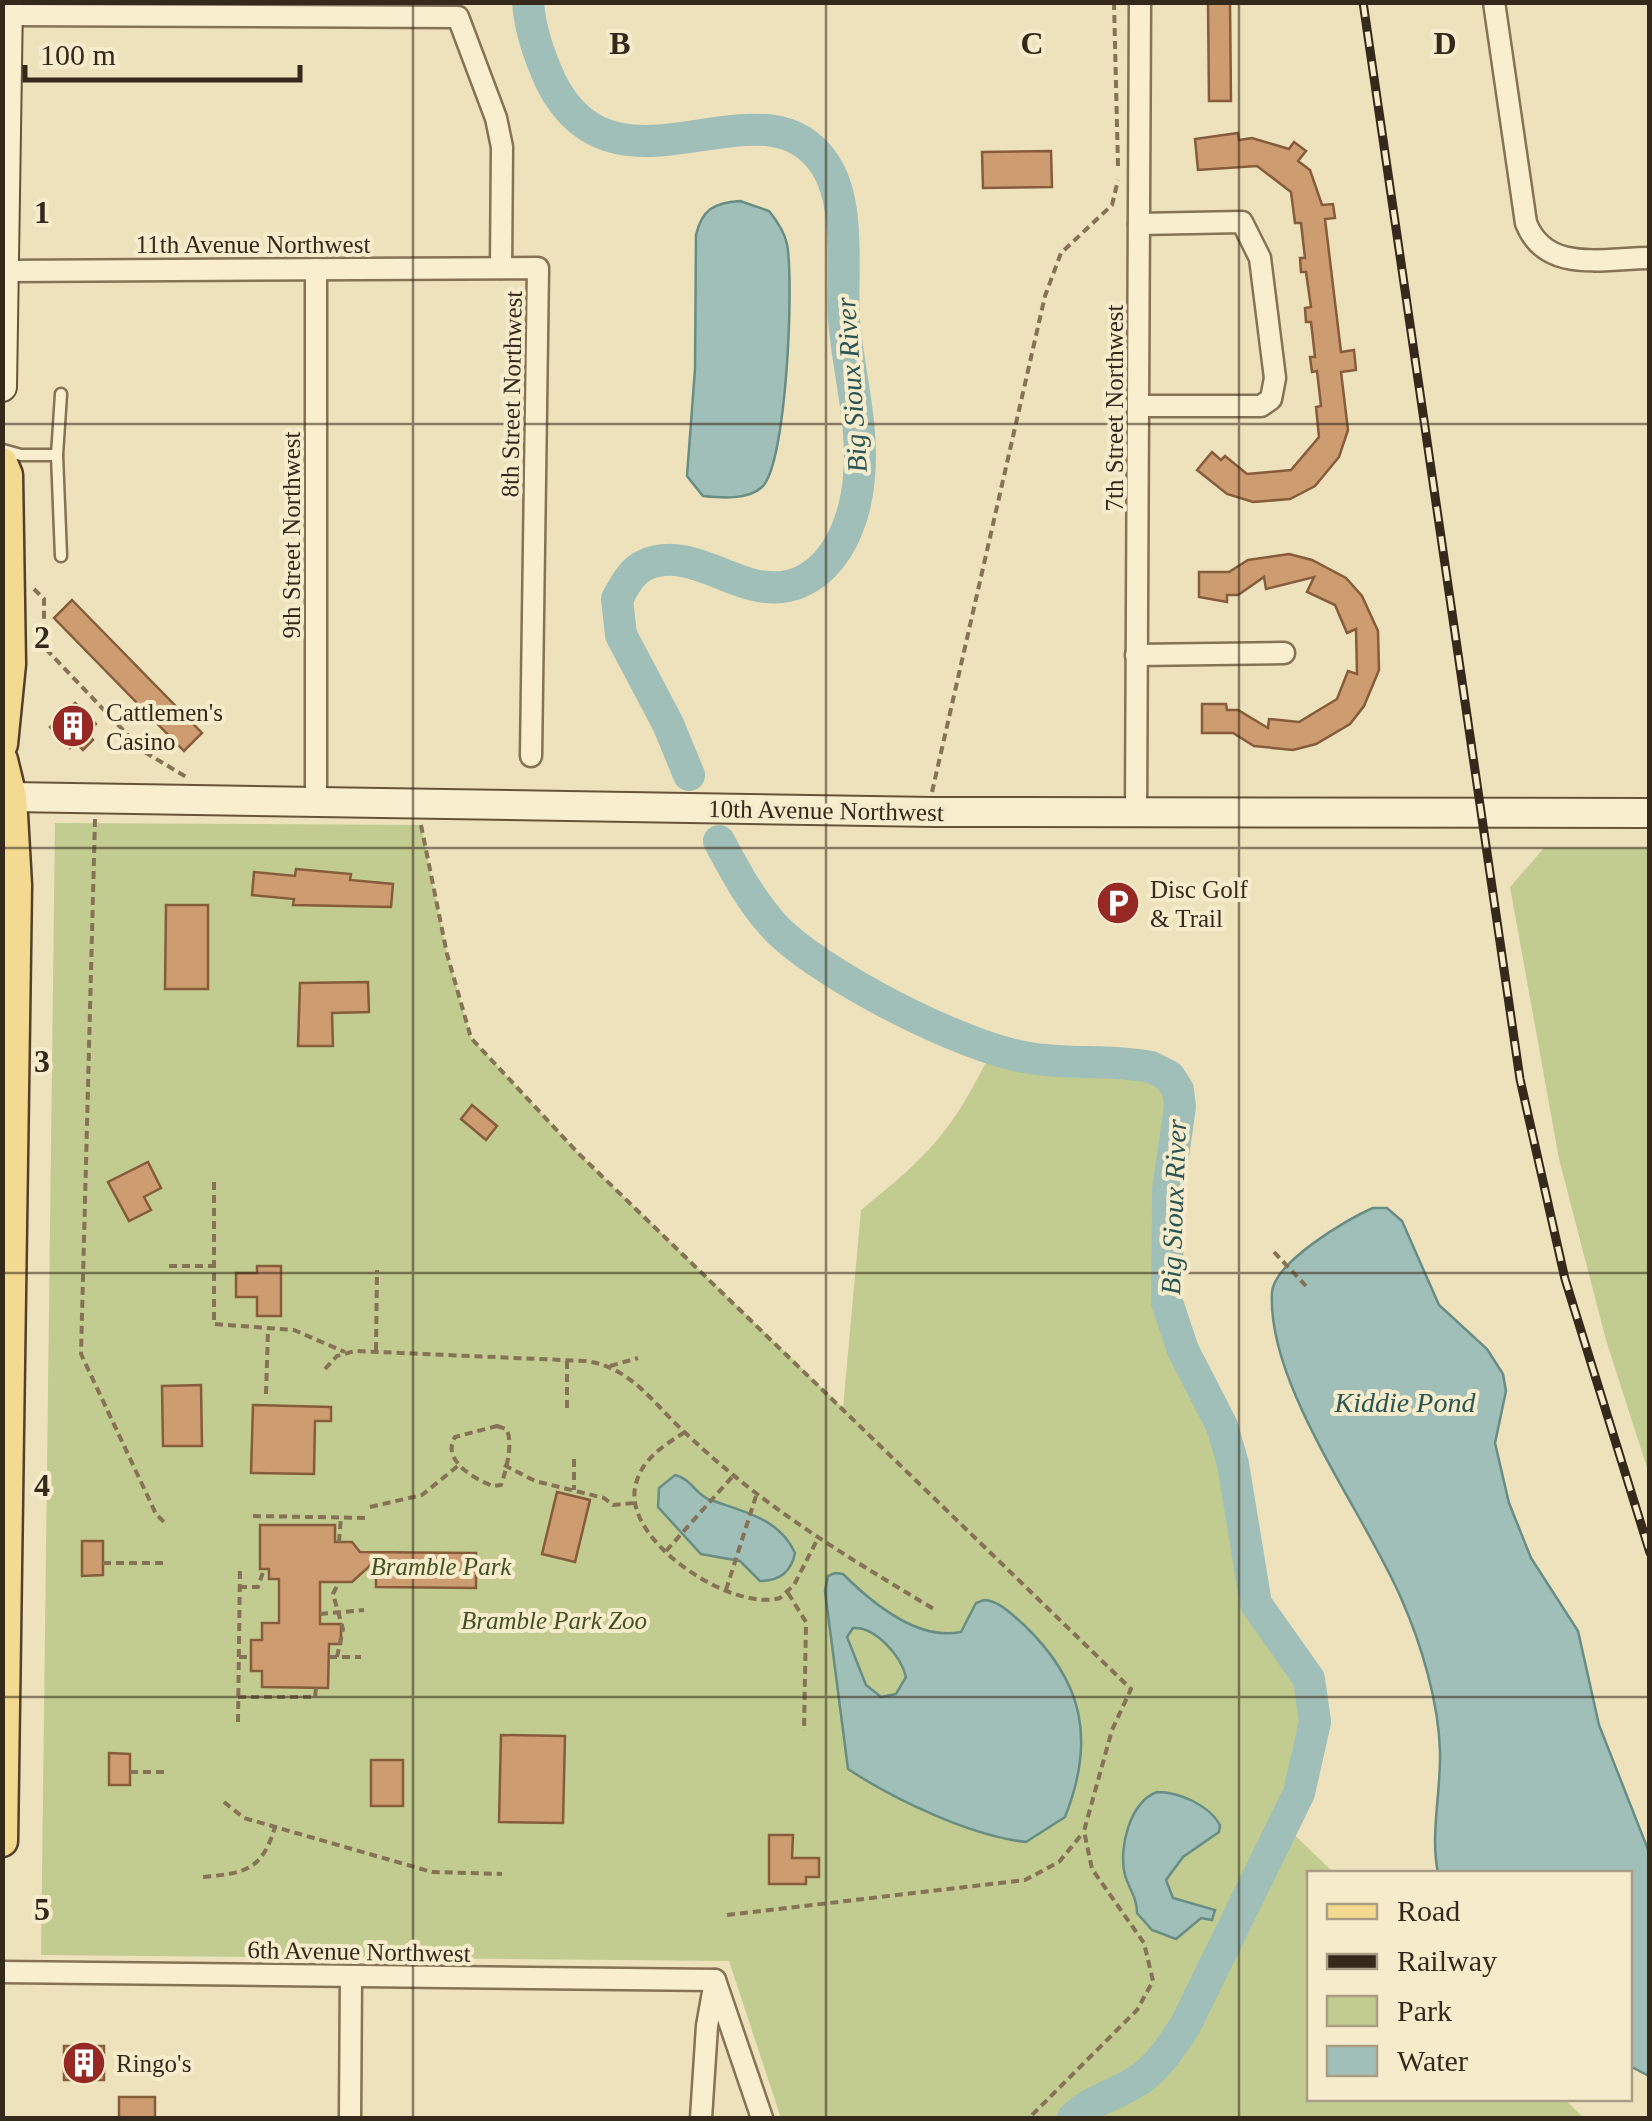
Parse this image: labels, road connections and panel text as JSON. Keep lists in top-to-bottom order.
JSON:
{
  "streets": {
    "street": [
      "11th Avenue Northwest",
      "8th Street Northwest",
      "7th Street Northwest",
      "9th Street Northwest",
      "10th Avenue Northwest",
      "6th Avenue Northwest"
    ]
  },
  "crossings": [
    ["11th Avenue Northwest", "8th Street Northwest"],
    ["11th Avenue Northwest", "9th Street Northwest"],
    ["7th Street Northwest", "10th Avenue Northwest"],
    ["9th Street Northwest", "10th Avenue Northwest"]
  ],
  "water": ["Big Sioux River", "Kiddie Pond"],
  "parks": ["Bramble Park", "Bramble Park Zoo"],
  "places": {
    "building": ["Cattlemen's Casino", "Ringo's"],
    "parking": ["Disc Golf & Trail"]
  },
  "legend": [
    "Road",
    "Railway",
    "Park",
    "Water"
  ],
  "scale_bar": "100 m",
  "grid": {
    "columns": ["B", "C", "D"],
    "rows": [
      "1",
      "2",
      "3",
      "4",
      "5"
    ]
  }
}
